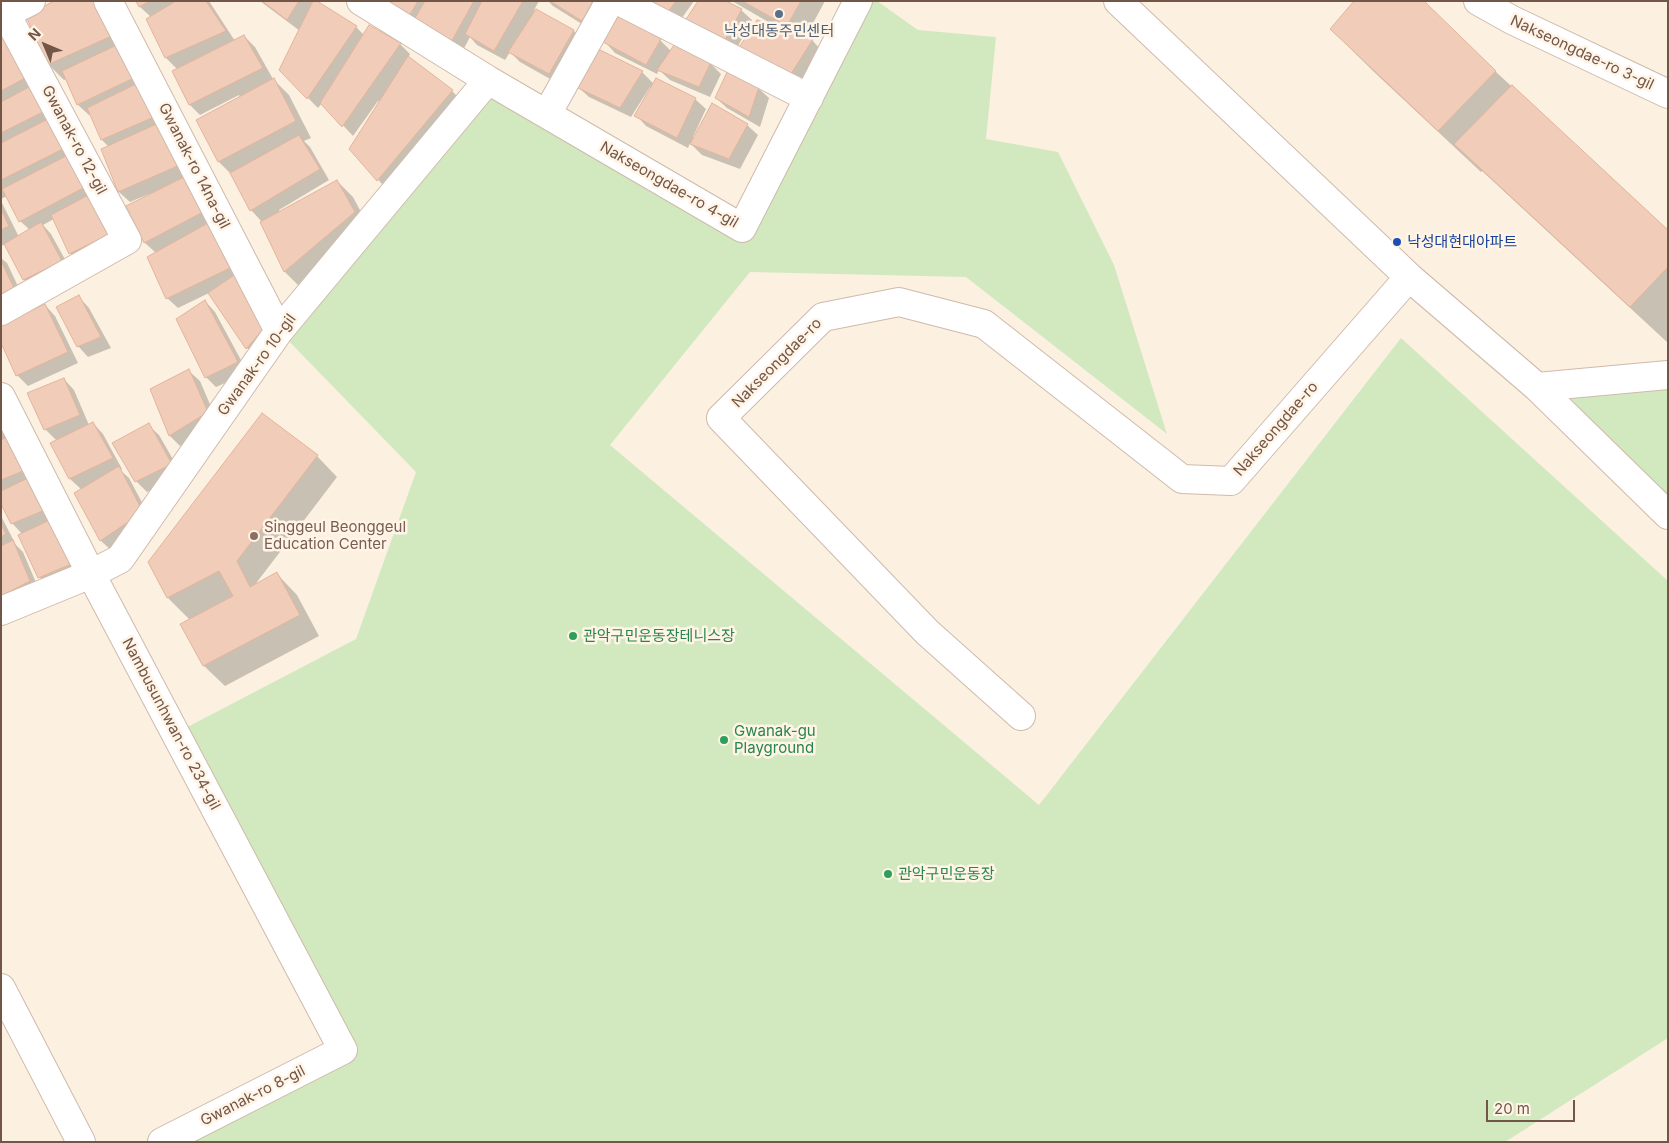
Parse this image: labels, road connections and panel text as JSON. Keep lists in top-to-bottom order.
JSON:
{
  "streets": {
    "street": [
      "Nakseongdae-ro 3-gil",
      "Gwanak-ro 12-gil",
      "Gwanak-ro 14na-gil",
      "Nakseongdae-ro 4-gil",
      "Nakseongdae-ro",
      "Gwanak-ro 10-gil",
      "Nambusunhwan-ro 234-gil",
      "Gwanak-ro 8-gil"
    ]
  },
  "crossings": [
    ["Gwanak-ro 14na-gil", "Gwanak-ro 10-gil"],
    ["Nakseongdae-ro 4-gil", "Gwanak-ro 10-gil"],
    ["Gwanak-ro 10-gil", "Nambusunhwan-ro 234-gil"],
    ["Nambusunhwan-ro 234-gil", "Gwanak-ro 8-gil"]
  ],
  "places": [
    "낙성대동주민센터",
    "낙성대현대아파트",
    "Singgeul Beonggeul Education Center",
    "관악구민운동장테니스장",
    "Gwanak-gu Playground",
    "관악구민운동장"
  ],
  "scale_bar": "20 m",
  "north": "top left"
}
